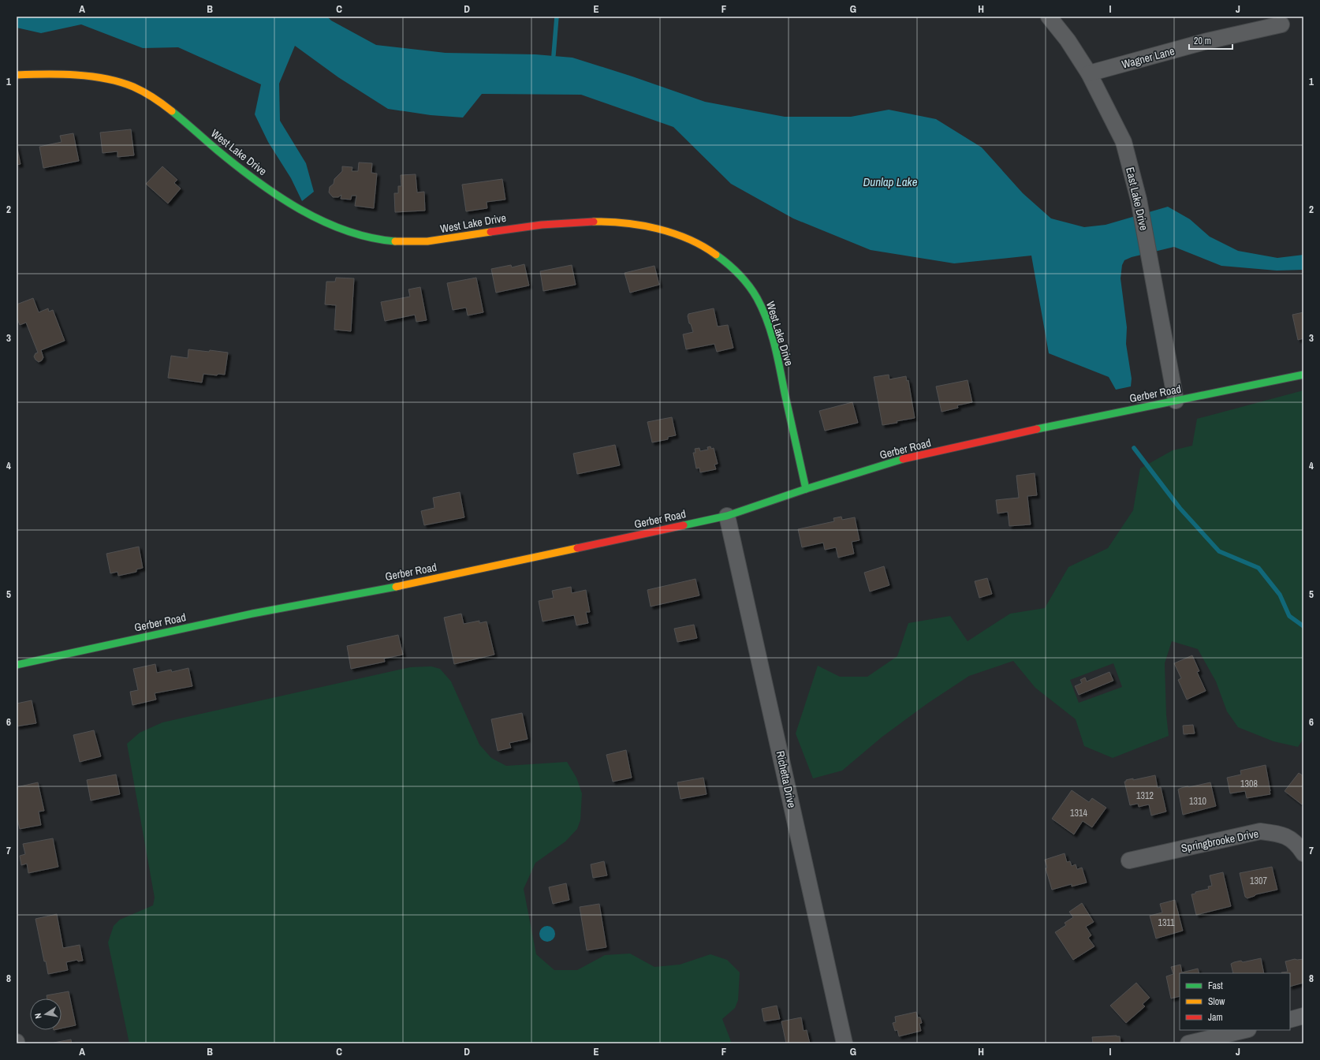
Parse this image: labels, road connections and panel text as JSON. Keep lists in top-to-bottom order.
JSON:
{
  "streets": {
    "street": [
      "Wagner Lane",
      "West Lake Drive",
      "East Lake Drive",
      "Gerber Road",
      "Richetta Drive",
      "Springbrooke Drive"
    ]
  },
  "crossings": [
    ["Wagner Lane", "East Lake Drive"],
    ["West Lake Drive", "Gerber Road"],
    ["East Lake Drive", "Gerber Road"],
    ["Gerber Road", "Richetta Drive"]
  ],
  "water": ["Dunlap Lake"],
  "house_numbers": [
    "1308",
    "1312",
    "1310",
    "1314",
    "1307",
    "1311"
  ],
  "legend": ["Fast", "Slow", "Jam"],
  "scale_bar": "20 m",
  "north": "left",
  "grid": {
    "columns": [
      "A",
      "B",
      "C",
      "D",
      "E",
      "F",
      "G",
      "H",
      "I",
      "J"
    ],
    "rows": [
      "1",
      "2",
      "3",
      "4",
      "5",
      "6",
      "7",
      "8"
    ]
  }
}
